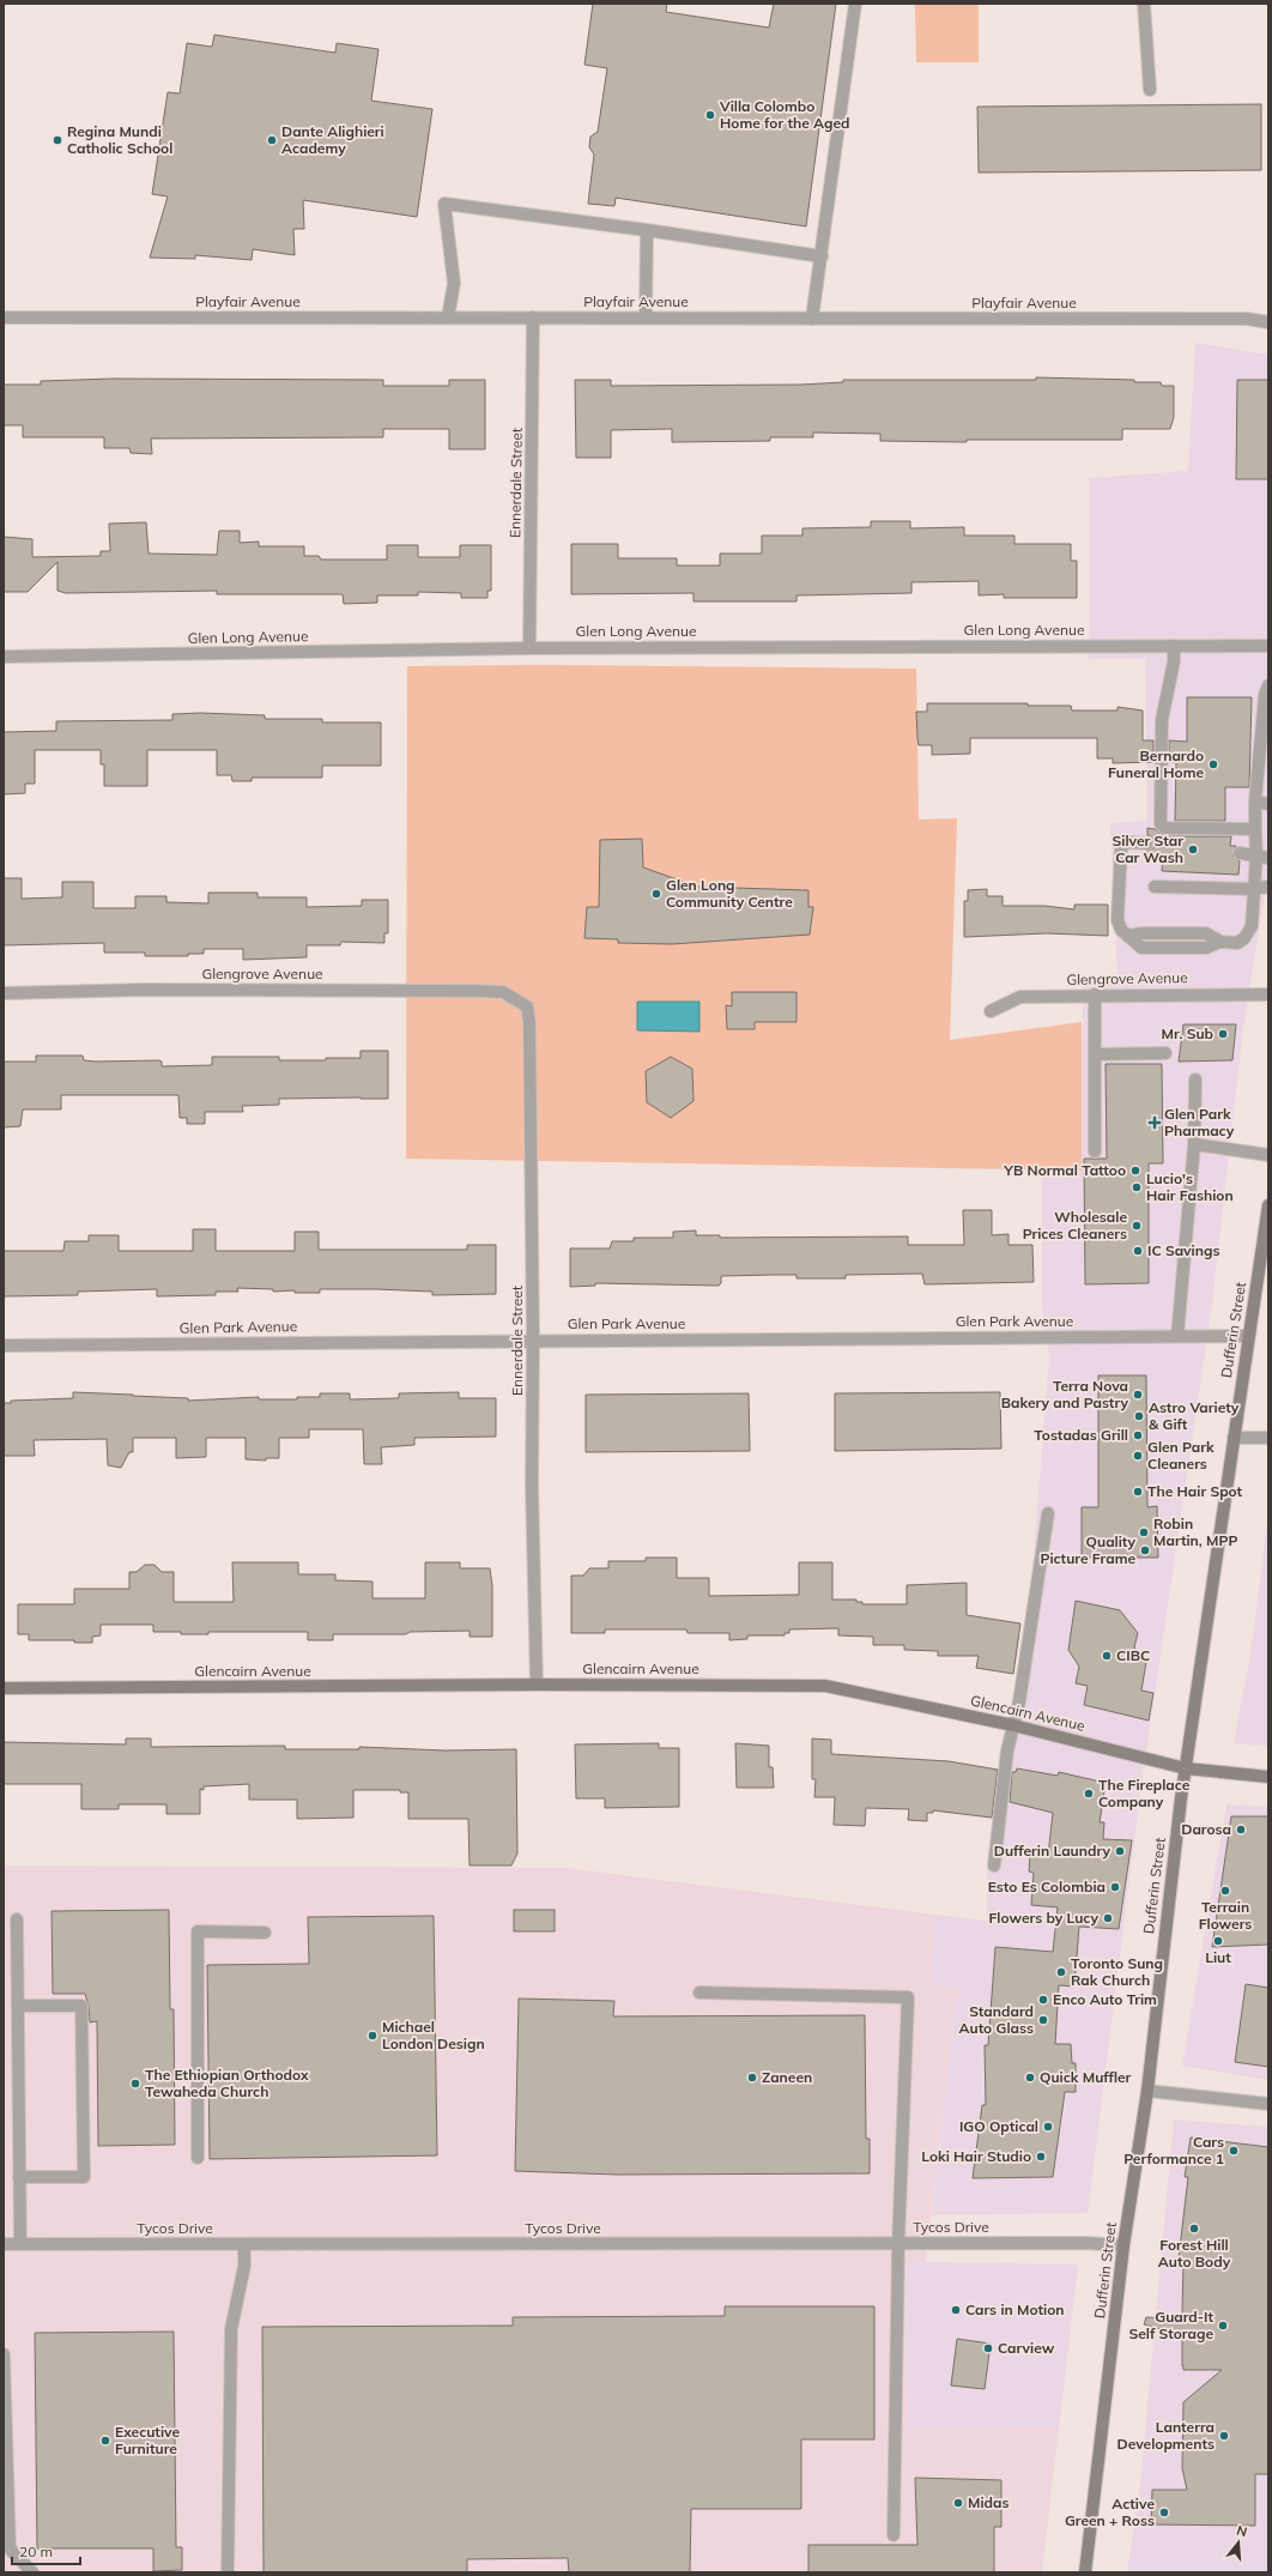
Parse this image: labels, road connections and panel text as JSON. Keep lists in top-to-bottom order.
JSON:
{
  "streets": {
    "main road": ["Dufferin Street", "Glencairn Avenue"],
    "street": [
      "Playfair Avenue",
      "Ennerdale Street",
      "Glen Long Avenue",
      "Glengrove Avenue",
      "Glen Park Avenue",
      "Tycos Drive"
    ]
  },
  "crossings": [
    ["Playfair Avenue", "Ennerdale Street"],
    ["Ennerdale Street", "Glen Long Avenue"],
    ["Ennerdale Street", "Glengrove Avenue"],
    ["Ennerdale Street", "Glen Park Avenue"],
    ["Ennerdale Street", "Glencairn Avenue"],
    ["Glen Park Avenue", "Dufferin Street"],
    ["Dufferin Street", "Glencairn Avenue"],
    ["Dufferin Street", "Tycos Drive"]
  ],
  "places": {
    "other": [
      "Villa Colombo Home for the Aged",
      "Regina Mundi Catholic School",
      "Dante Alighieri Academy",
      "Bernardo Funeral Home",
      "Silver Star Car Wash",
      "Glen Long Community Centre",
      "Mr. Sub",
      "YB Normal Tattoo",
      "Lucio's Hair Fashion",
      "Wholesale Prices Cleaners",
      "IC Savings",
      "Terra Nova Bakery and Pastry",
      "Astro Variety & Gift",
      "Tostadas Grill",
      "Glen Park Cleaners",
      "The Hair Spot",
      "Robin Martin, MPP",
      "Quality Picture Frame",
      "CIBC",
      "The Fireplace Company",
      "Darosa",
      "Dufferin Laundry",
      "Esto Es Colombia",
      "Terrain Flowers",
      "Flowers by Lucy",
      "Liut",
      "Toronto Sung Rak Church",
      "Enco Auto Trim",
      "Standard Auto Glass",
      "Michael London Design",
      "Zaneen",
      "Quick Muffler",
      "The Ethiopian Orthodox Tewaheda Church",
      "IGO Optical",
      "Cars Performance 1",
      "Loki Hair Studio",
      "Forest Hill Auto Body",
      "Cars in Motion",
      "Guard-It Self Storage",
      "Carview",
      "Lanterra Developments",
      "Executive Furniture",
      "Midas",
      "Active Green + Ross"
    ],
    "health": ["Glen Park Pharmacy"]
  },
  "scale_bar": "20 m",
  "north": "top"
}
